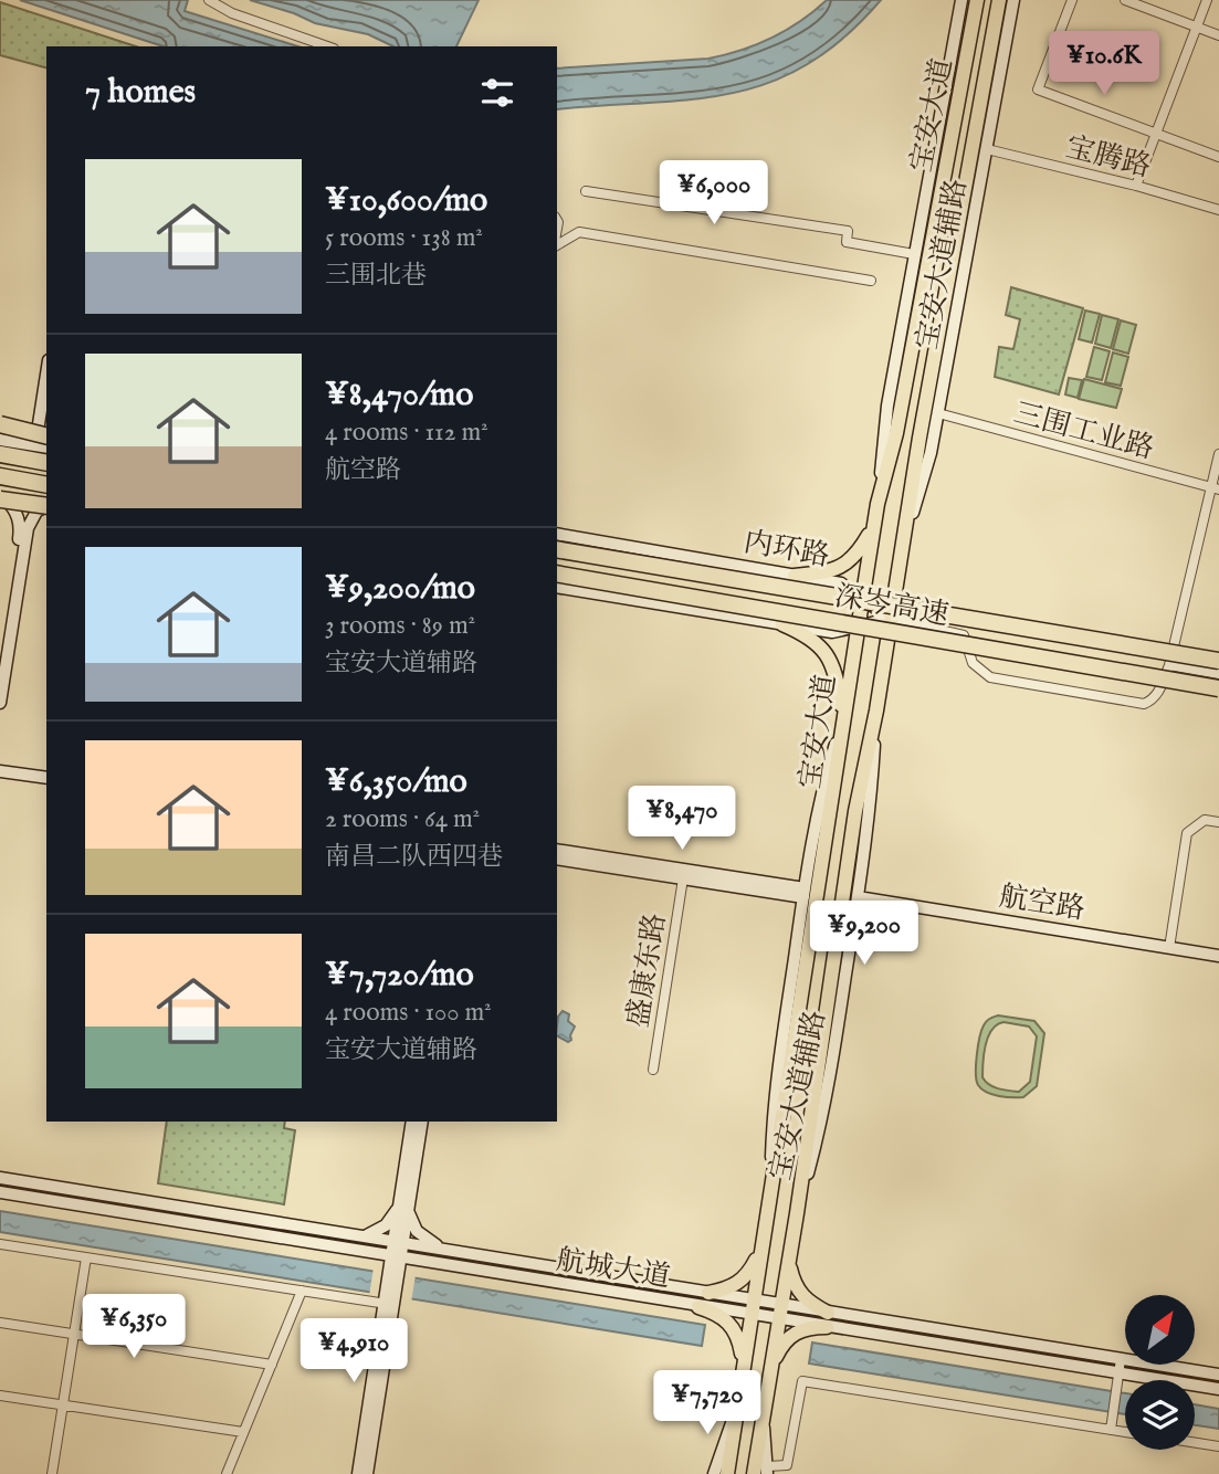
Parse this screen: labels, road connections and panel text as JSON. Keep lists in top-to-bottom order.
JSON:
{
  "streets": {
    "highway": ["深岑高速"],
    "main road": [
      "宝安大道",
      "宝安大道辅路",
      "内环路",
      "航空路",
      "航城大道"
    ],
    "street": ["宝腾路", "三围工业路", "盛康东路"]
  },
  "crossings": [
    ["宝安大道", "宝安大道辅路"],
    ["宝安大道", "内环路"],
    ["宝安大道", "航城大道"],
    ["宝腾路", "宝安大道辅路"],
    ["宝安大道辅路", "三围工业路"],
    ["宝安大道辅路", "航空路"]
  ],
  "north": "top right",
  "page": {
    "price": [
      "¥10.6K",
      "¥6,000",
      "¥8,470",
      "¥9,200",
      "¥6,350",
      "¥4,910",
      "¥7,720"
    ],
    "heading": "7 homes",
    "list": [
      {
        "name": "¥10,600/mo",
        "note": "5 rooms · 138 m² · 三围北巷"
      },
      {
        "name": "¥8,470/mo",
        "note": "4 rooms · 112 m² · 航空路"
      },
      {
        "name": "¥9,200/mo",
        "note": "3 rooms · 89 m² · 宝安大道辅路"
      },
      {
        "name": "¥6,350/mo",
        "note": "2 rooms · 64 m² · 南昌二队西四巷"
      },
      {
        "name": "¥7,720/mo",
        "note": "4 rooms · 100 m² · 宝安大道辅路"
      }
    ]
  }
}
